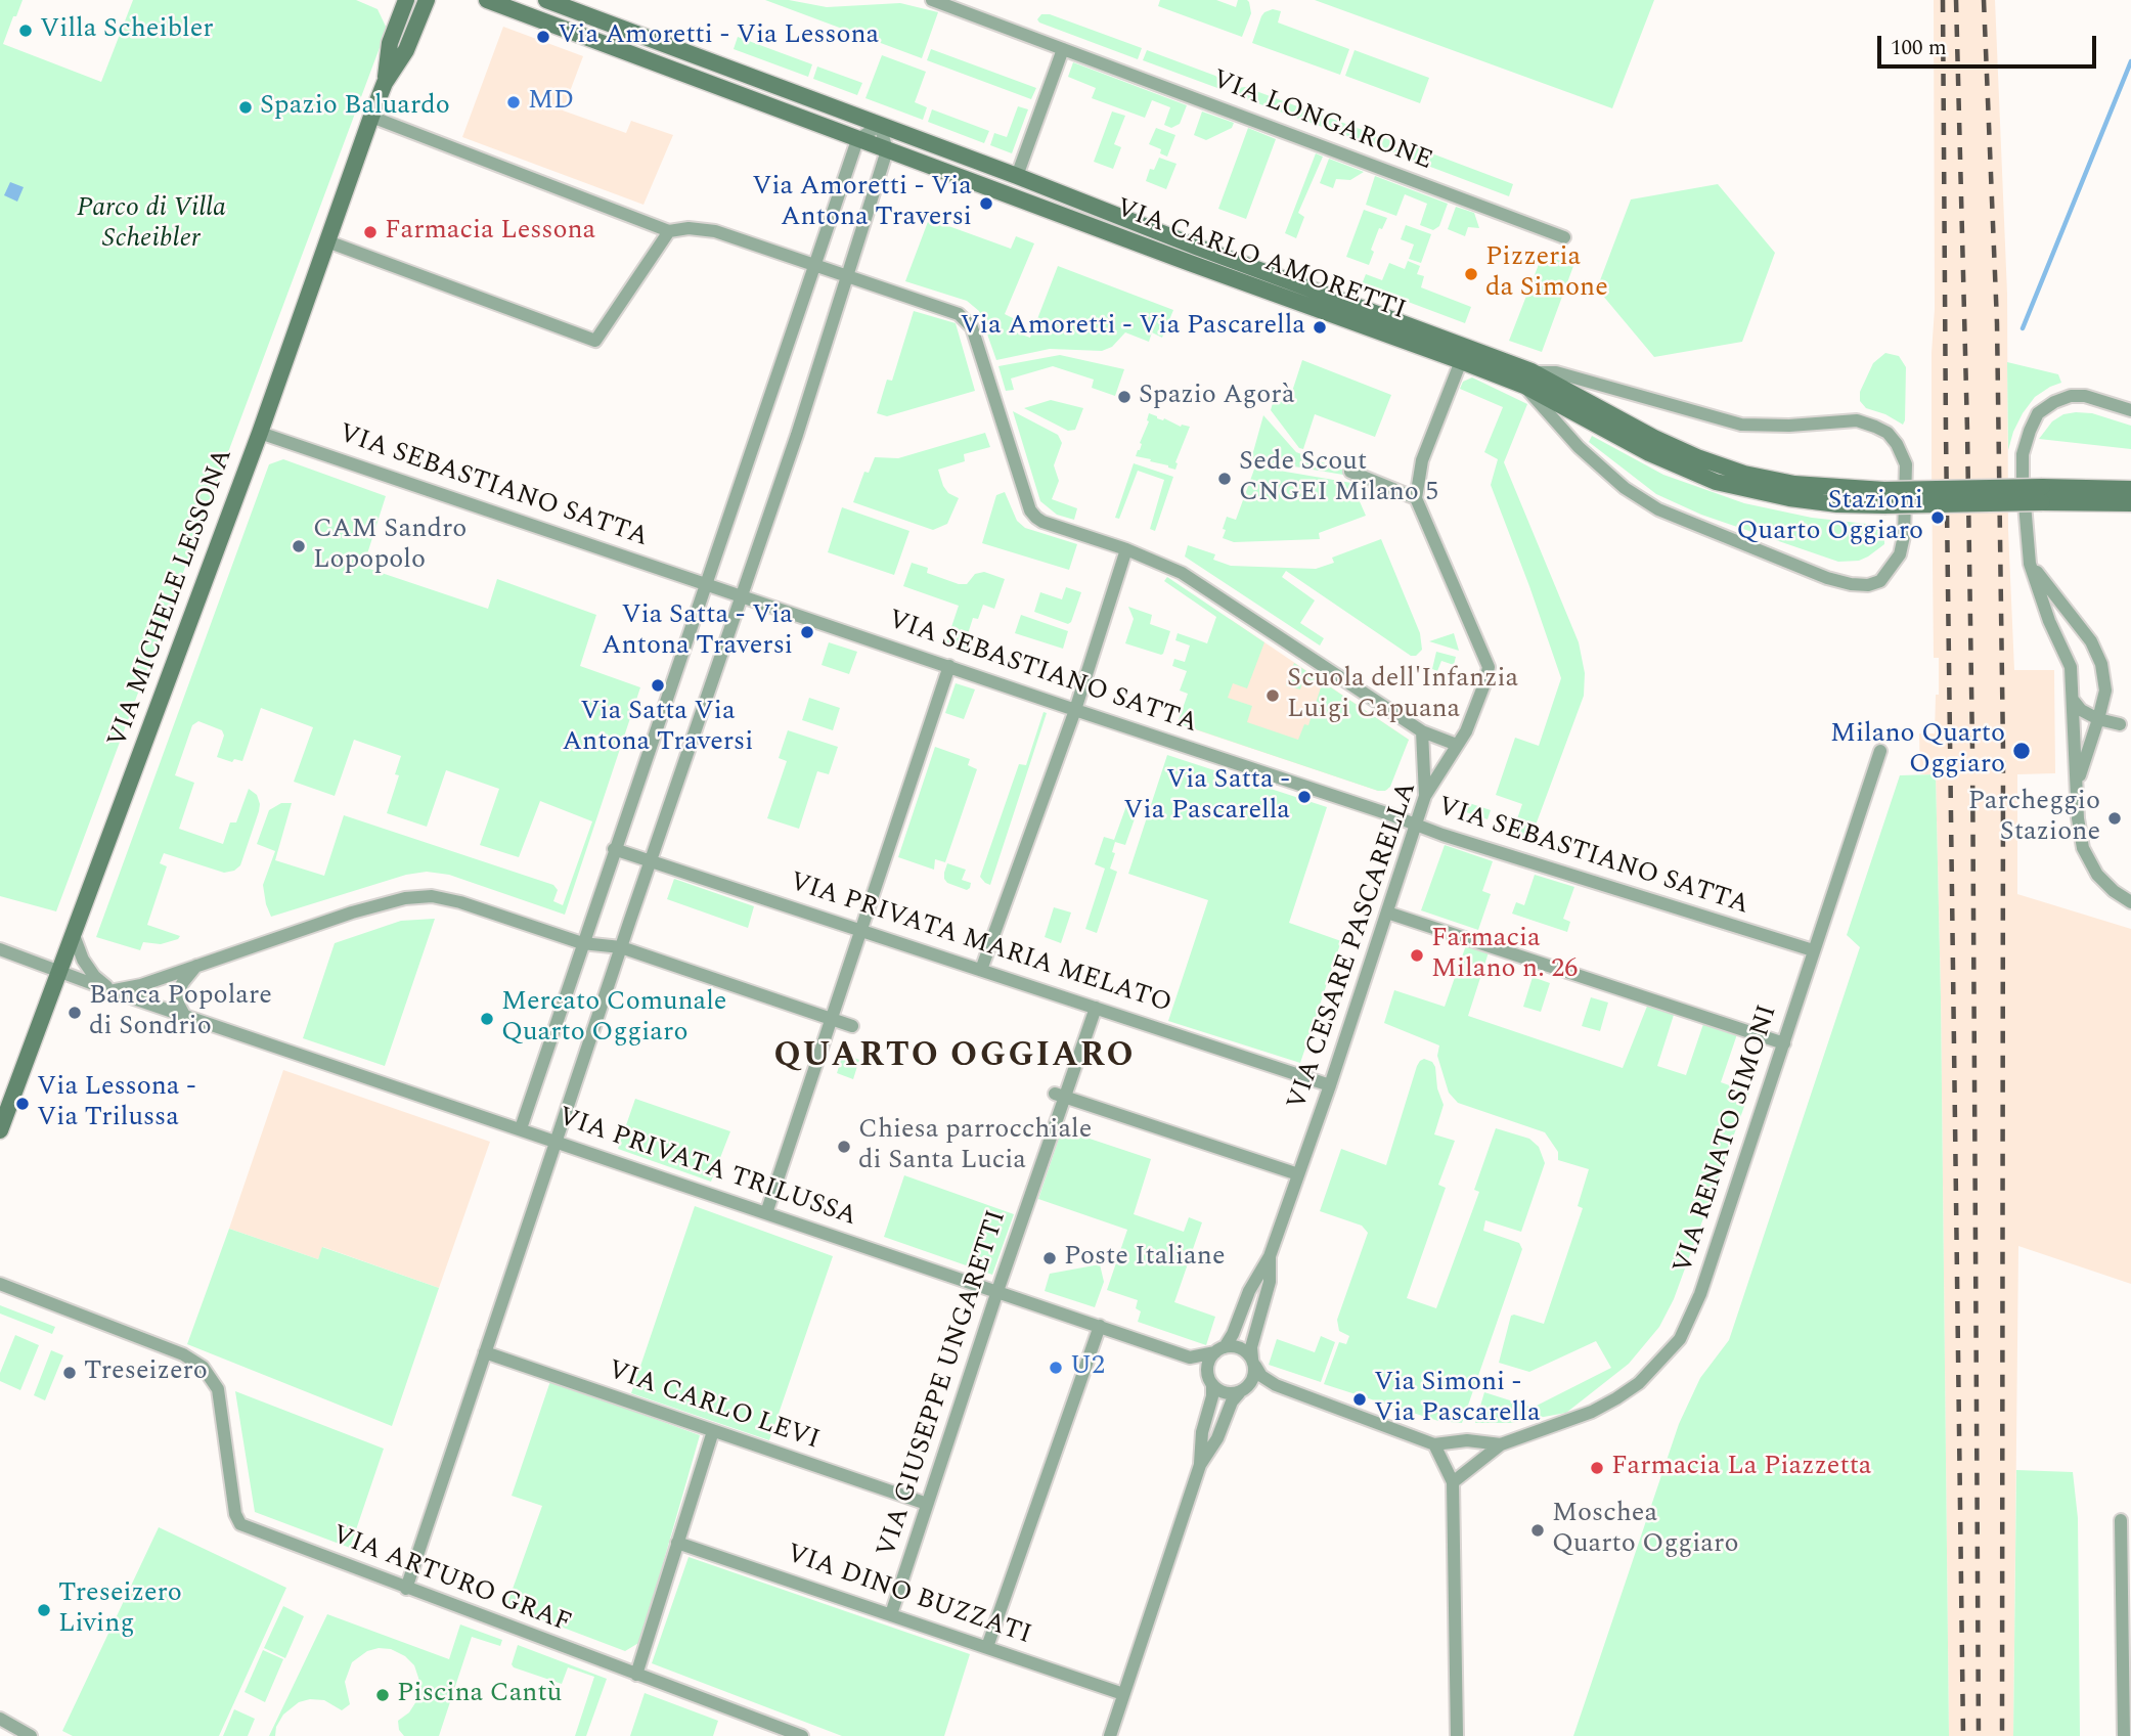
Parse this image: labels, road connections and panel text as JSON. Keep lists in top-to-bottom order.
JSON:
{
  "streets": {
    "street": [
      "VIA LONGARONE",
      "VIA CARLO AMORETTI",
      "VIA SEBASTIANO SATTA",
      "VIA MICHELE LESSONA",
      "VIA PRIVATA MARIA MELATO",
      "VIA CESARE PASCARELLA",
      "VIA RENATO SIMONI",
      "VIA PRIVATA TRILUSSA",
      "VIA GIUSEPPE UNGARETTI",
      "VIA CARLO LEVI",
      "VIA ARTURO GRAF",
      "VIA DINO BUZZATI"
    ]
  },
  "crossings": [
    ["VIA SEBASTIANO SATTA", "VIA MICHELE LESSONA"],
    ["VIA SEBASTIANO SATTA", "VIA CESARE PASCARELLA"],
    ["VIA SEBASTIANO SATTA", "VIA RENATO SIMONI"],
    ["VIA MICHELE LESSONA", "VIA PRIVATA TRILUSSA"],
    ["VIA PRIVATA MARIA MELATO", "VIA CESARE PASCARELLA"],
    ["VIA PRIVATA MARIA MELATO", "VIA GIUSEPPE UNGARETTI"],
    ["VIA PRIVATA TRILUSSA", "VIA GIUSEPPE UNGARETTI"],
    ["VIA GIUSEPPE UNGARETTI", "VIA CARLO LEVI"],
    ["VIA GIUSEPPE UNGARETTI", "VIA DINO BUZZATI"]
  ],
  "districts": ["QUARTO OGGIARO"],
  "parks": ["Parco di Villa Scheibler"],
  "places": [
    "Villa Scheibler",
    "Via Amoretti - Via Lessona",
    "MD",
    "Spazio Baluardo",
    "Via Amoretti - Via Antona Traversi",
    "Farmacia Lessona",
    "Pizzeria da Simone",
    "Via Amoretti - Via Pascarella",
    "Spazio Agorà",
    "Sede Scout CNGEI Milano 5",
    "Stazioni Quarto Oggiaro",
    "CAM Sandro Lopopolo",
    "Via Satta - Via Antona Traversi",
    "Via Satta Via Antona Traversi",
    "Scuola dell'Infanzia Luigi Capuana",
    "Milano Quarto Oggiaro",
    "Via Satta - Via Pascarella",
    "Parcheggio Stazione",
    "Farmacia Milano n. 26",
    "Banca Popolare di Sondrio",
    "Mercato Comunale Quarto Oggiaro",
    "Via Lessona - Via Trilussa",
    "Chiesa parrocchiale di Santa Lucia",
    "Poste Italiane",
    "U2",
    "Treseizero",
    "Via Simoni - Via Pascarella",
    "Farmacia La Piazzetta",
    "Moschea Quarto Oggiaro",
    "Treseizero Living",
    "Piscina Cantù"
  ],
  "scale_bar": "100 m"
}
